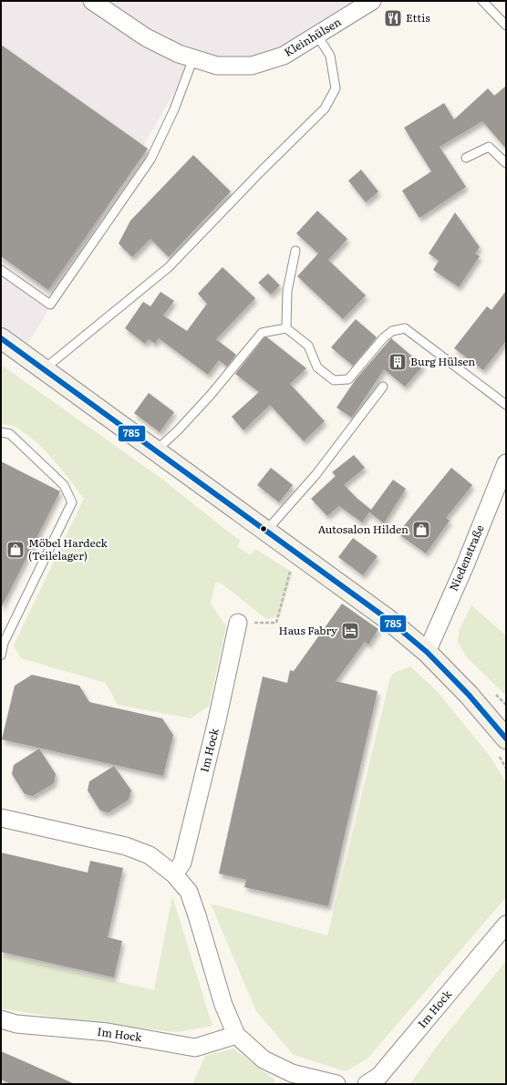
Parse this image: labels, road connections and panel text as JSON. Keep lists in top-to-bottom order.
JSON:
{
  "streets": {
    "street": ["Kleinhülsen", "Niedenstraße", "Im Hock"]
  },
  "places": {
    "restaurant": ["Ettis"],
    "building": ["Burg Hülsen"],
    "shop": ["Autosalon Hilden", "Möbel Hardeck (Teilelager)"],
    "hotel": ["Haus Fabry"]
  },
  "lines": ["transit line 785"]
}
